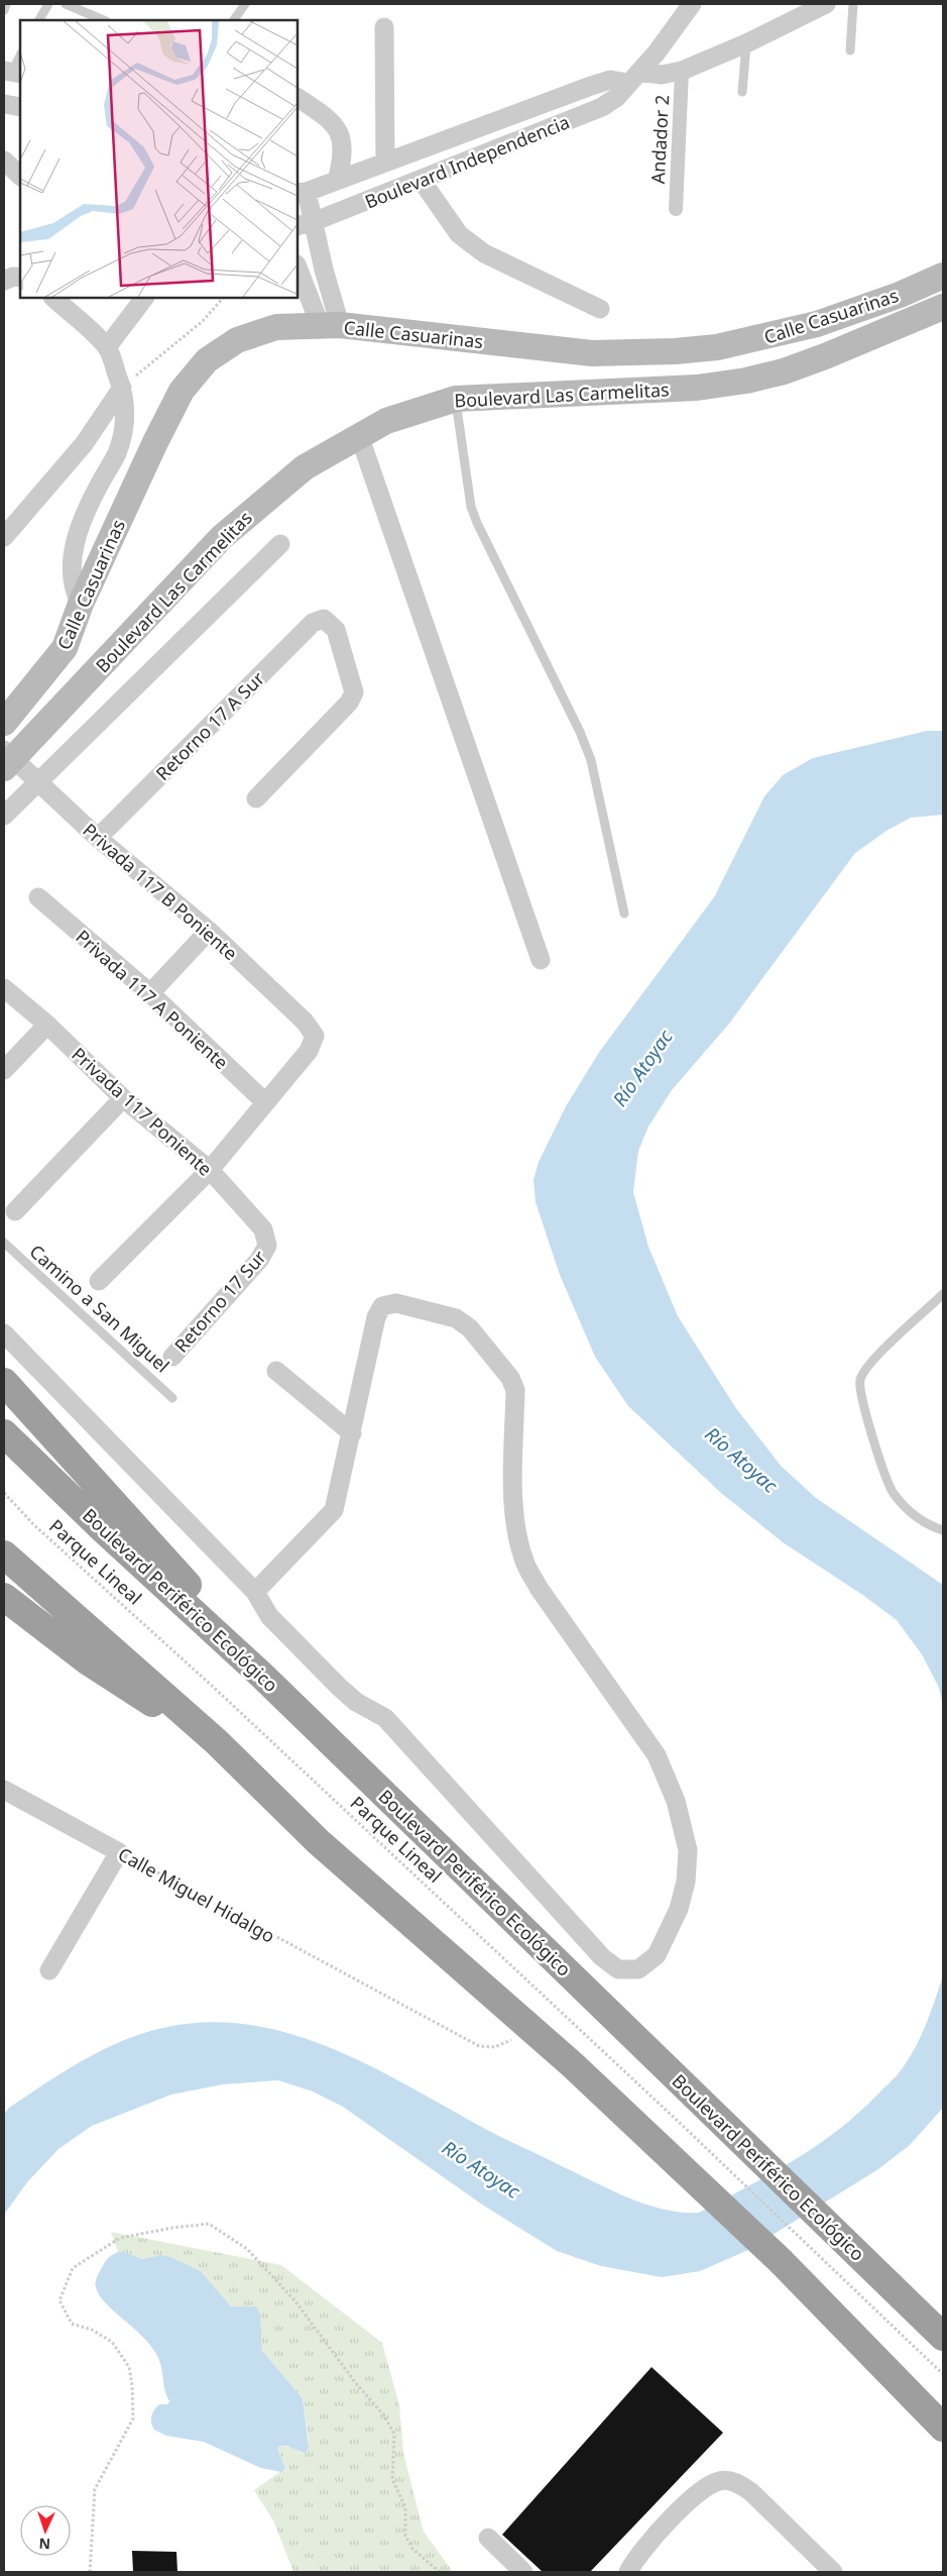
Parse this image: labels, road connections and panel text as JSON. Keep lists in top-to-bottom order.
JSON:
{
  "streets": {
    "highway": ["Boulevard Periférico Ecológico"],
    "main road": ["Calle Casuarinas", "Boulevard Las Carmelitas"],
    "street": [
      "Andador 2",
      "Boulevard Independencia",
      "Retorno 17 A Sur",
      "Privada 117 B Poniente",
      "Privada 117 A Poniente",
      "Privada 117 Poniente",
      "Retorno 17 Sur",
      "Calle Miguel Hidalgo"
    ],
    "lane": ["Camino a San Miguel"],
    "path": ["Parque Lineal"]
  },
  "crossings": [
    ["Andador 2", "Boulevard Independencia"],
    ["Boulevard Las Carmelitas", "Privada 117 B Poniente"],
    ["Retorno 17 A Sur", "Privada 117 B Poniente"],
    ["Privada 117 B Poniente", "Privada 117 A Poniente"],
    ["Privada 117 Poniente", "Retorno 17 Sur"]
  ],
  "water": ["Río Atoyac"],
  "north": "bottom"
}
